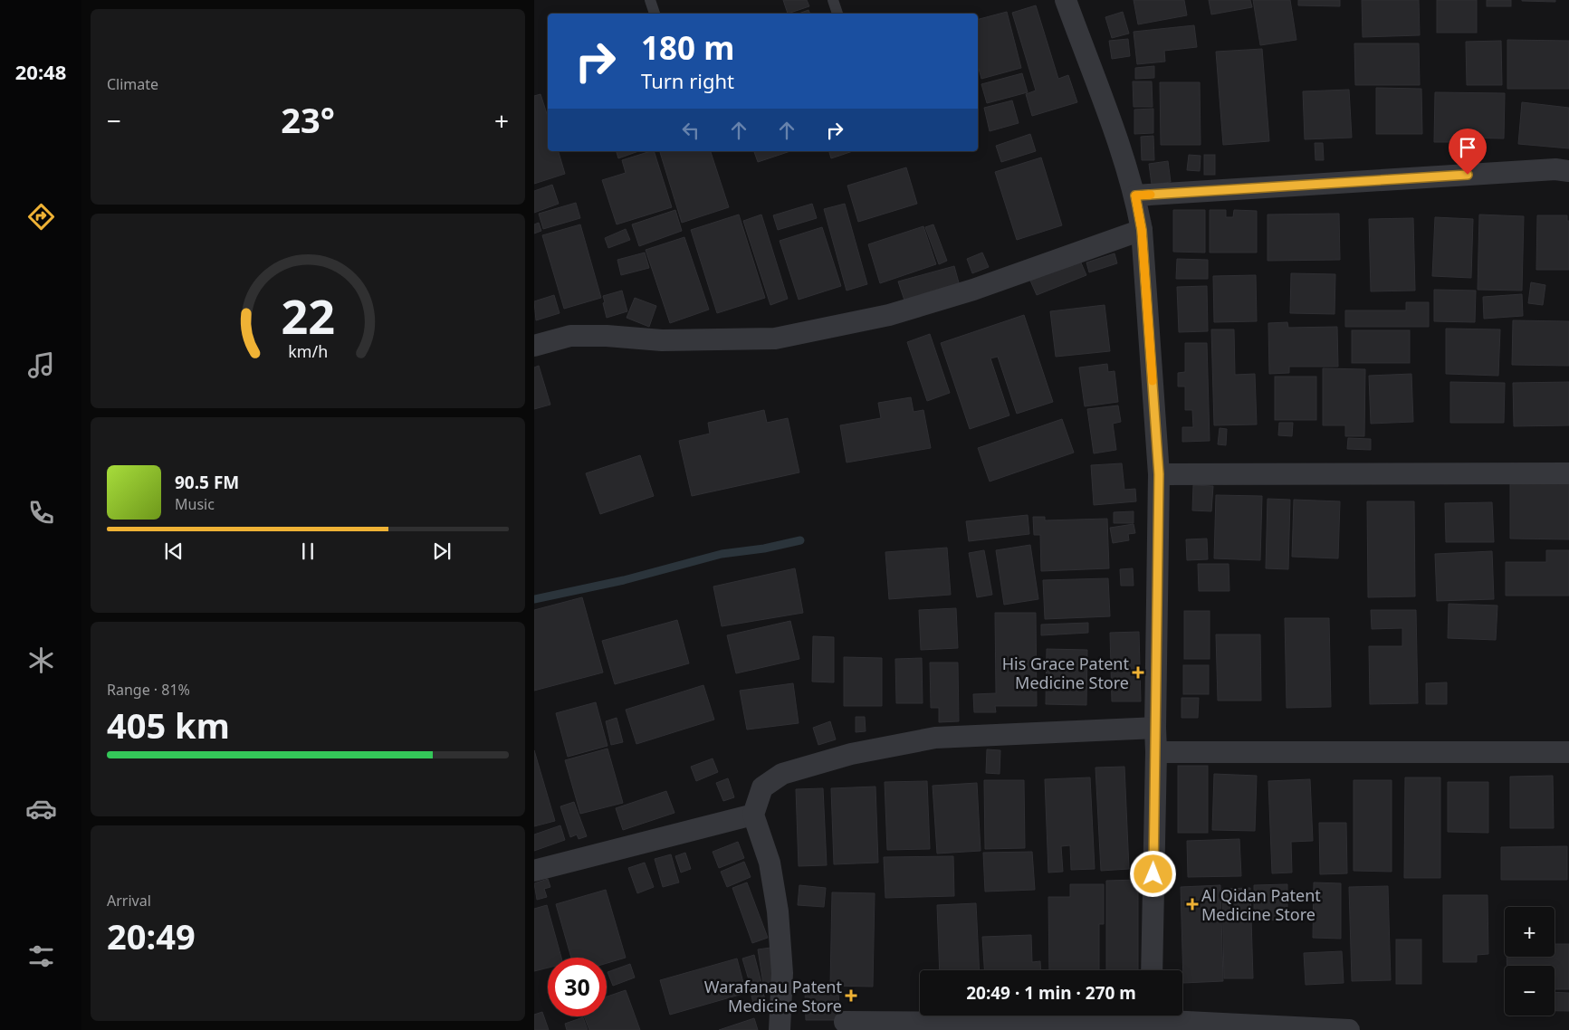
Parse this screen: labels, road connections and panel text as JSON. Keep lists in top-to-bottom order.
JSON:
{
  "places": {
    "health": ["His Grace Patent Medicine Store", "Al Qidan Patent Medicine Store", "Warafanau Patent Medicine Store"]
  },
  "page": {
    "tabs": "20:48",
    "tile": [
      "Climate",
      ["Range · 81%", "405 km"],
      ["Arrival", "20:49"]
    ],
    "turn": ["180 m", "Turn right"],
    "heat": ["−", "23°", "+"],
    "song": ["90.5 FM", "Music"],
    "map_buttons": ["+", "−"],
    "limit": "30",
    "trip": "20:49 · 1 min · 270 m",
    "gauge": ["22", "km/h"]
  }
}
